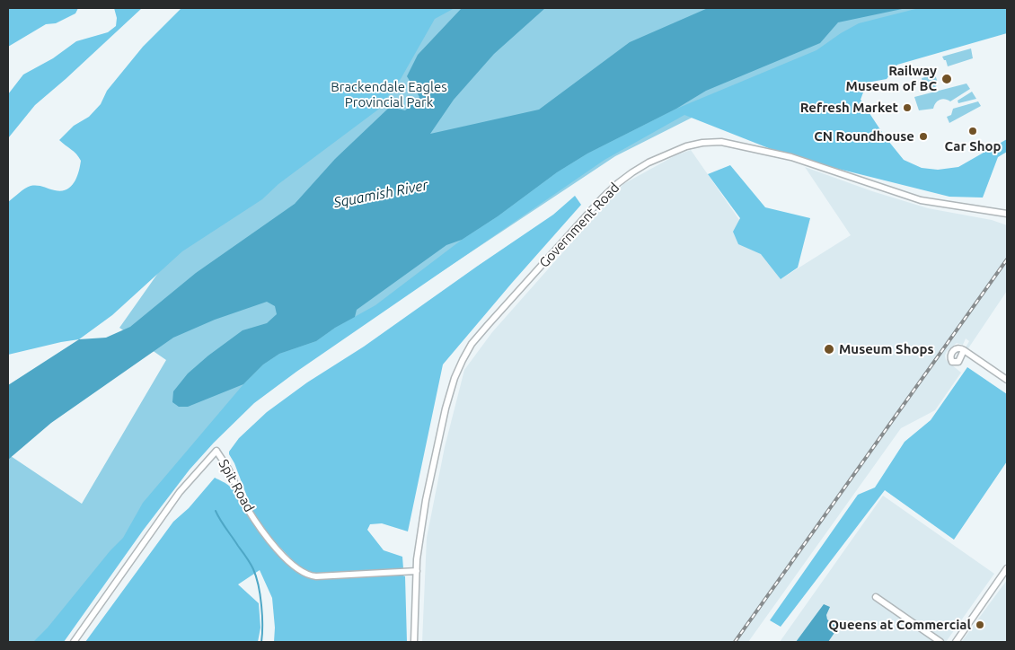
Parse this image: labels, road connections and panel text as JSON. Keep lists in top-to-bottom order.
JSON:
{
  "streets": {
    "street": ["Government Road", "Spit Road"]
  },
  "crossings": [
    ["Government Road", "Spit Road"]
  ],
  "water": ["Squamish River"],
  "parks": ["Brackendale Eagles Provincial Park"],
  "places": [
    "Railway Museum of BC",
    "Refresh Market",
    "Car Shop",
    "CN Roundhouse",
    "Museum Shops",
    "Queens at Commercial"
  ]
}
